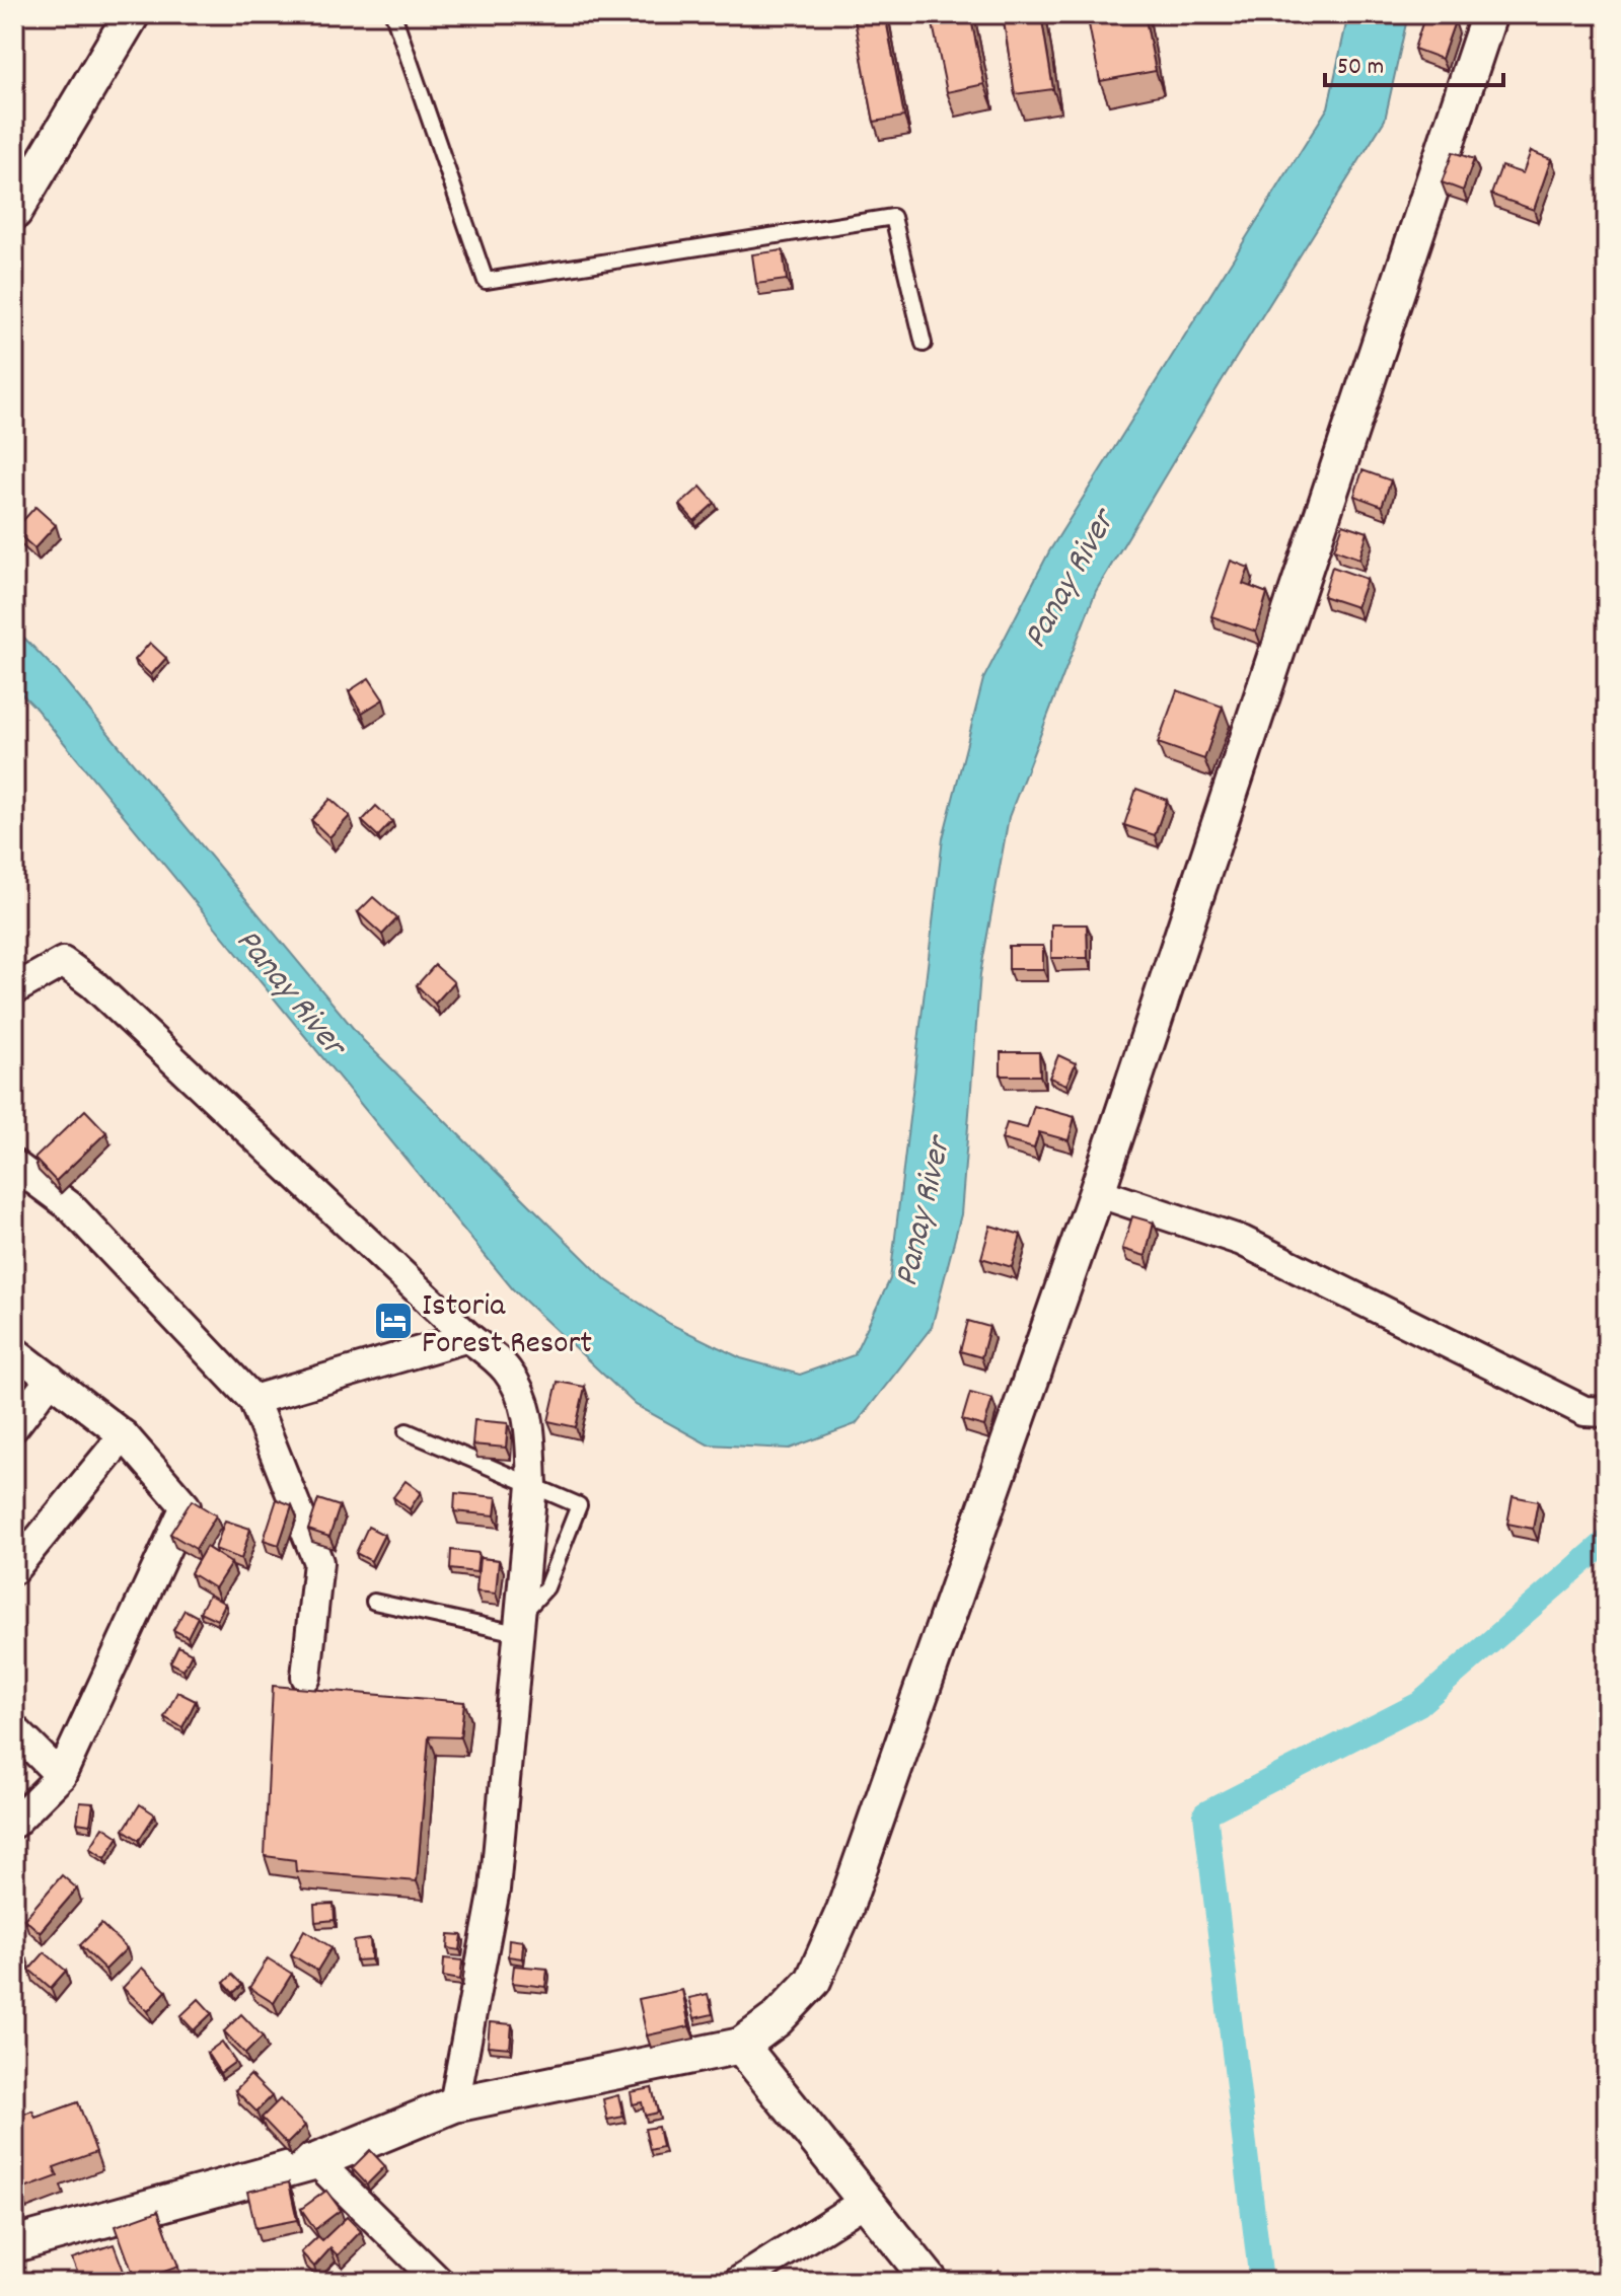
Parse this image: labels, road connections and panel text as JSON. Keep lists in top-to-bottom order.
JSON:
{
  "water": ["Panay River"],
  "places": {
    "hotel": ["Istoria Forest Resort"]
  },
  "scale_bar": "50 m"
}
